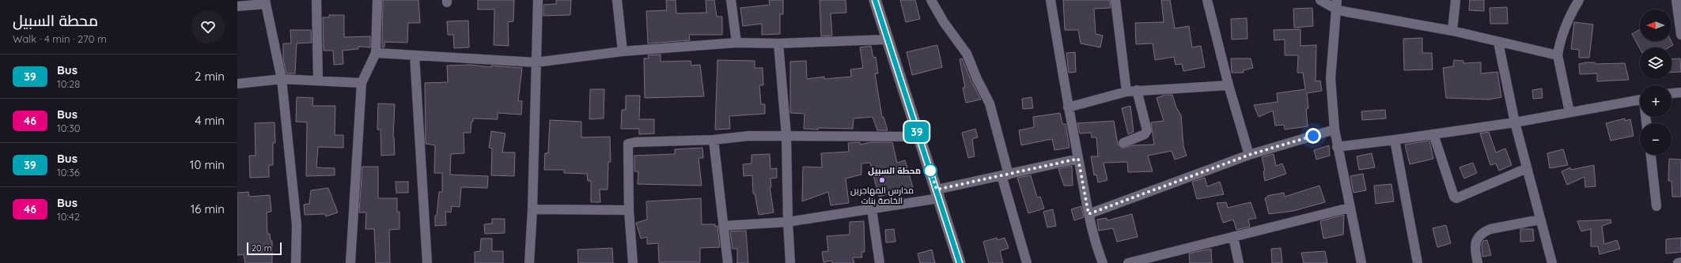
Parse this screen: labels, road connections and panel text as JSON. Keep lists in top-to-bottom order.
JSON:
{
  "places": ["محطة السبيل", "مدارس المهاجرين الخاصة بنات"],
  "lines": ["bus line 39"],
  "scale_bar": "20 m",
  "north": "left",
  "page": {
    "heading": ["محطة السبيل", "Walk · 4 min · 270 m"],
    "on_map": "39",
    "map_buttons": ["+", "−"],
    "list": [
      {
        "mark": "39",
        "name": "Bus",
        "note": "10:28",
        "value": "2 min"
      },
      {
        "mark": "46",
        "name": "Bus",
        "note": "10:30",
        "value": "4 min"
      },
      {
        "mark": "39",
        "name": "Bus",
        "note": "10:36",
        "value": "10 min"
      },
      {
        "mark": "46",
        "name": "Bus",
        "note": "10:42",
        "value": "16 min"
      }
    ],
    "scale": "20 m"
  }
}
